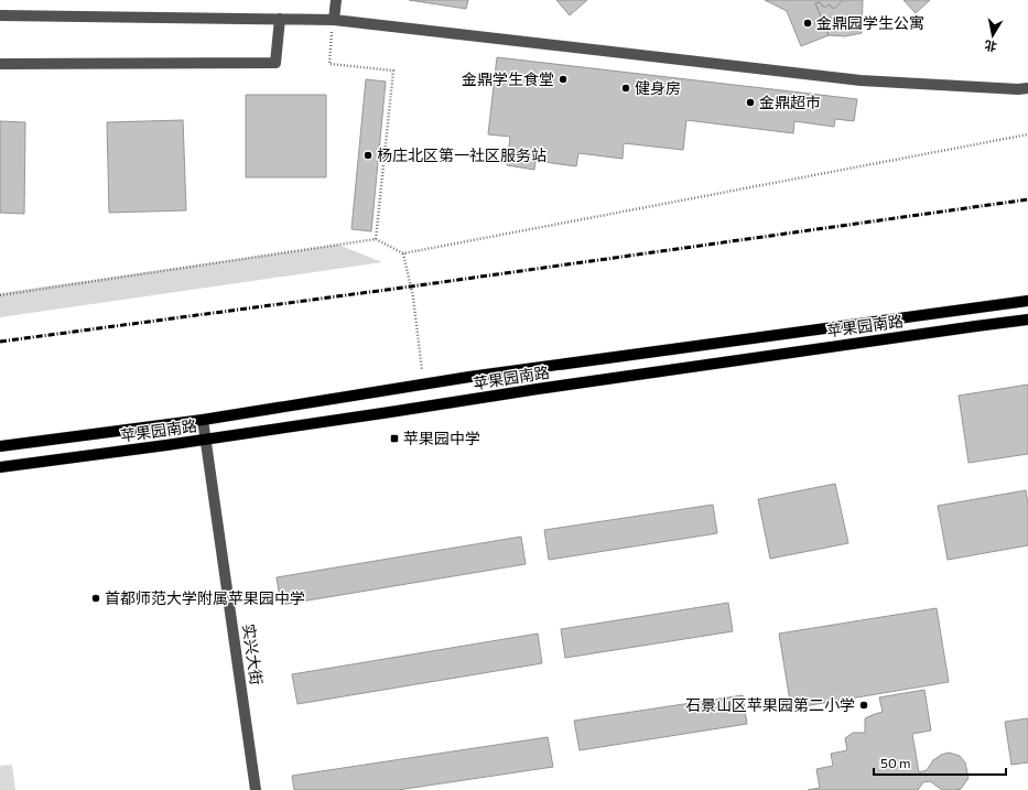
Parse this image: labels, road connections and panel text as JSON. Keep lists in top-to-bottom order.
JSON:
{
  "streets": {
    "main road": ["苹果园南路"],
    "street": ["实兴大街"]
  },
  "crossings": [
    ["苹果园南路", "实兴大街"]
  ],
  "places": {
    "other": [
      "金鼎园学生公寓",
      "金鼎学生食堂",
      "健身房",
      "金鼎超市",
      "杨庄北区第一社区服务站",
      "首都师范大学附属苹果园中学",
      "石景山区苹果园第二小学"
    ],
    "transit": ["苹果园中学"]
  },
  "scale_bar": "50 m",
  "north": "bottom"
}
